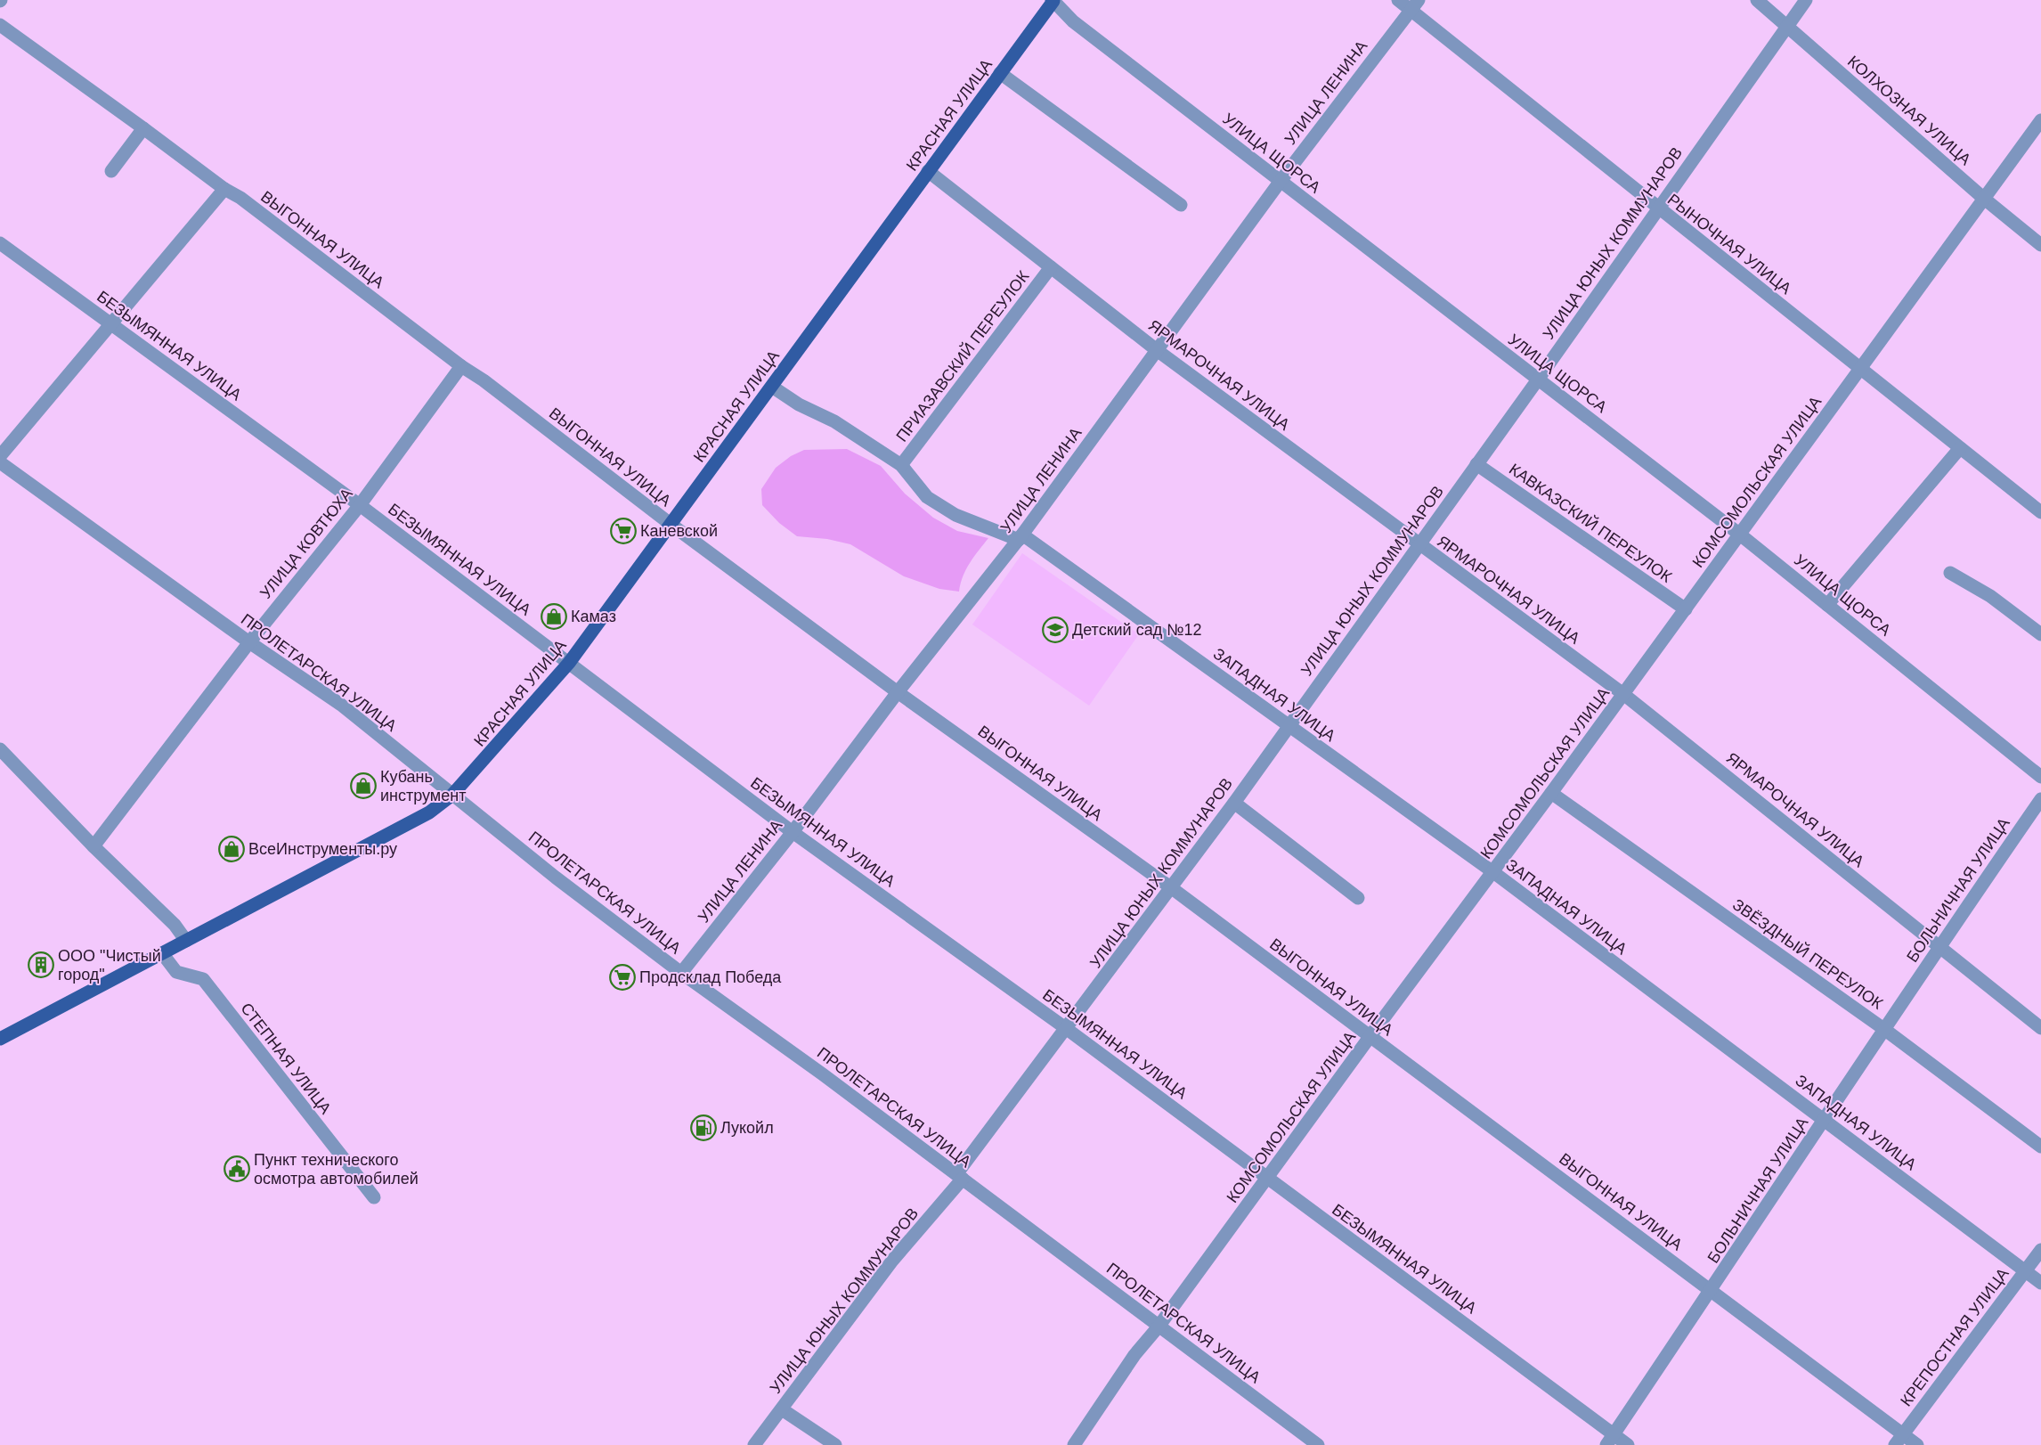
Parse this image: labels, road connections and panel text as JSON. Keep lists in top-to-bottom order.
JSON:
{
  "streets": {
    "main road": ["КРАСНАЯ УЛИЦА"],
    "street": [
      "УЛИЦА ЛЕНИНА",
      "КОЛХОЗНАЯ УЛИЦА",
      "УЛИЦА ЩОРСА",
      "ВЫГОННАЯ УЛИЦА",
      "УЛИЦА ЮНЫХ КОММУНАРОВ",
      "РЫНОЧНАЯ УЛИЦА",
      "БЕЗЫМЯННАЯ УЛИЦА",
      "ПРИАЗАВСКИЙ ПЕРЕУЛОК",
      "ЯРМАРОЧНАЯ УЛИЦА",
      "КОМСОМОЛЬСКАЯ УЛИЦА",
      "КАВКАЗСКИЙ ПЕРЕУЛОК",
      "УЛИЦА КОВТЮХА",
      "ПРОЛЕТАРСКАЯ УЛИЦА",
      "ЗАПАДНАЯ УЛИЦА",
      "БОЛЬНИЧНАЯ УЛИЦА",
      "ЗВЁЗДНЫЙ ПЕРЕУЛОК",
      "СТЕПНАЯ УЛИЦА",
      "КРЕПОСТНАЯ УЛИЦА"
    ]
  },
  "crossings": [
    ["УЛИЦА ЛЕНИНА", "УЛИЦА ЩОРСА"],
    ["УЛИЦА ЛЕНИНА", "ВЫГОННАЯ УЛИЦА"],
    ["УЛИЦА ЛЕНИНА", "РЫНОЧНАЯ УЛИЦА"],
    ["УЛИЦА ЛЕНИНА", "БЕЗЫМЯННАЯ УЛИЦА"],
    ["УЛИЦА ЛЕНИНА", "ЯРМАРОЧНАЯ УЛИЦА"],
    ["УЛИЦА ЛЕНИНА", "ПРОЛЕТАРСКАЯ УЛИЦА"],
    ["УЛИЦА ЛЕНИНА", "ЗАПАДНАЯ УЛИЦА"],
    ["КОЛХОЗНАЯ УЛИЦА", "УЛИЦА ЮНЫХ КОММУНАРОВ"],
    ["КОЛХОЗНАЯ УЛИЦА", "КОМСОМОЛЬСКАЯ УЛИЦА"],
    ["КРАСНАЯ УЛИЦА", "УЛИЦА ЩОРСА"],
    ["КРАСНАЯ УЛИЦА", "ВЫГОННАЯ УЛИЦА"],
    ["КРАСНАЯ УЛИЦА", "БЕЗЫМЯННАЯ УЛИЦА"],
    ["КРАСНАЯ УЛИЦА", "ЯРМАРОЧНАЯ УЛИЦА"],
    ["КРАСНАЯ УЛИЦА", "ПРОЛЕТАРСКАЯ УЛИЦА"],
    ["КРАСНАЯ УЛИЦА", "ЗАПАДНАЯ УЛИЦА"],
    ["КРАСНАЯ УЛИЦА", "СТЕПНАЯ УЛИЦА"],
    ["УЛИЦА ЩОРСА", "УЛИЦА ЮНЫХ КОММУНАРОВ"],
    ["УЛИЦА ЩОРСА", "КОМСОМОЛЬСКАЯ УЛИЦА"],
    ["ВЫГОННАЯ УЛИЦА", "УЛИЦА ЮНЫХ КОММУНАРОВ"],
    ["ВЫГОННАЯ УЛИЦА", "КОМСОМОЛЬСКАЯ УЛИЦА"],
    ["ВЫГОННАЯ УЛИЦА", "УЛИЦА КОВТЮХА"],
    ["ВЫГОННАЯ УЛИЦА", "БОЛЬНИЧНАЯ УЛИЦА"],
    ["ВЫГОННАЯ УЛИЦА", "КРЕПОСТНАЯ УЛИЦА"],
    ["УЛИЦА ЮНЫХ КОММУНАРОВ", "РЫНОЧНАЯ УЛИЦА"],
    ["УЛИЦА ЮНЫХ КОММУНАРОВ", "БЕЗЫМЯННАЯ УЛИЦА"],
    ["УЛИЦА ЮНЫХ КОММУНАРОВ", "ЯРМАРОЧНАЯ УЛИЦА"],
    ["УЛИЦА ЮНЫХ КОММУНАРОВ", "КАВКАЗСКИЙ ПЕРЕУЛОК"],
    ["УЛИЦА ЮНЫХ КОММУНАРОВ", "ПРОЛЕТАРСКАЯ УЛИЦА"],
    ["УЛИЦА ЮНЫХ КОММУНАРОВ", "ЗАПАДНАЯ УЛИЦА"],
    ["РЫНОЧНАЯ УЛИЦА", "КОМСОМОЛЬСКАЯ УЛИЦА"],
    ["БЕЗЫМЯННАЯ УЛИЦА", "КОМСОМОЛЬСКАЯ УЛИЦА"],
    ["БЕЗЫМЯННАЯ УЛИЦА", "УЛИЦА КОВТЮХА"],
    ["БЕЗЫМЯННАЯ УЛИЦА", "БОЛЬНИЧНАЯ УЛИЦА"],
    ["ПРИАЗАВСКИЙ ПЕРЕУЛОК", "ЯРМАРОЧНАЯ УЛИЦА"],
    ["ПРИАЗАВСКИЙ ПЕРЕУЛОК", "ЗАПАДНАЯ УЛИЦА"],
    ["ЯРМАРОЧНАЯ УЛИЦА", "КОМСОМОЛЬСКАЯ УЛИЦА"],
    ["ЯРМАРОЧНАЯ УЛИЦА", "БОЛЬНИЧНАЯ УЛИЦА"],
    ["КОМСОМОЛЬСКАЯ УЛИЦА", "КАВКАЗСКИЙ ПЕРЕУЛОК"],
    ["КОМСОМОЛЬСКАЯ УЛИЦА", "ПРОЛЕТАРСКАЯ УЛИЦА"],
    ["КОМСОМОЛЬСКАЯ УЛИЦА", "ЗАПАДНАЯ УЛИЦА"],
    ["КОМСОМОЛЬСКАЯ УЛИЦА", "ЗВЁЗДНЫЙ ПЕРЕУЛОК"],
    ["УЛИЦА КОВТЮХА", "ПРОЛЕТАРСКАЯ УЛИЦА"],
    ["ЗАПАДНАЯ УЛИЦА", "БОЛЬНИЧНАЯ УЛИЦА"],
    ["ЗАПАДНАЯ УЛИЦА", "КРЕПОСТНАЯ УЛИЦА"],
    ["БОЛЬНИЧНАЯ УЛИЦА", "ЗВЁЗДНЫЙ ПЕРЕУЛОК"]
  ],
  "places": {
    "supermarket": ["Каневской", "Продсклад Победа"],
    "shop": ["Камаз", "Кубань инструмент", "ВсеИнструменты.ру"],
    "school or university": ["Детский сад №12"],
    "building": ["ООО \"Чистый город\""],
    "fuel station": ["Лукойл"],
    "public building": ["Пункт технического осмотра автомобилей"]
  }
}
